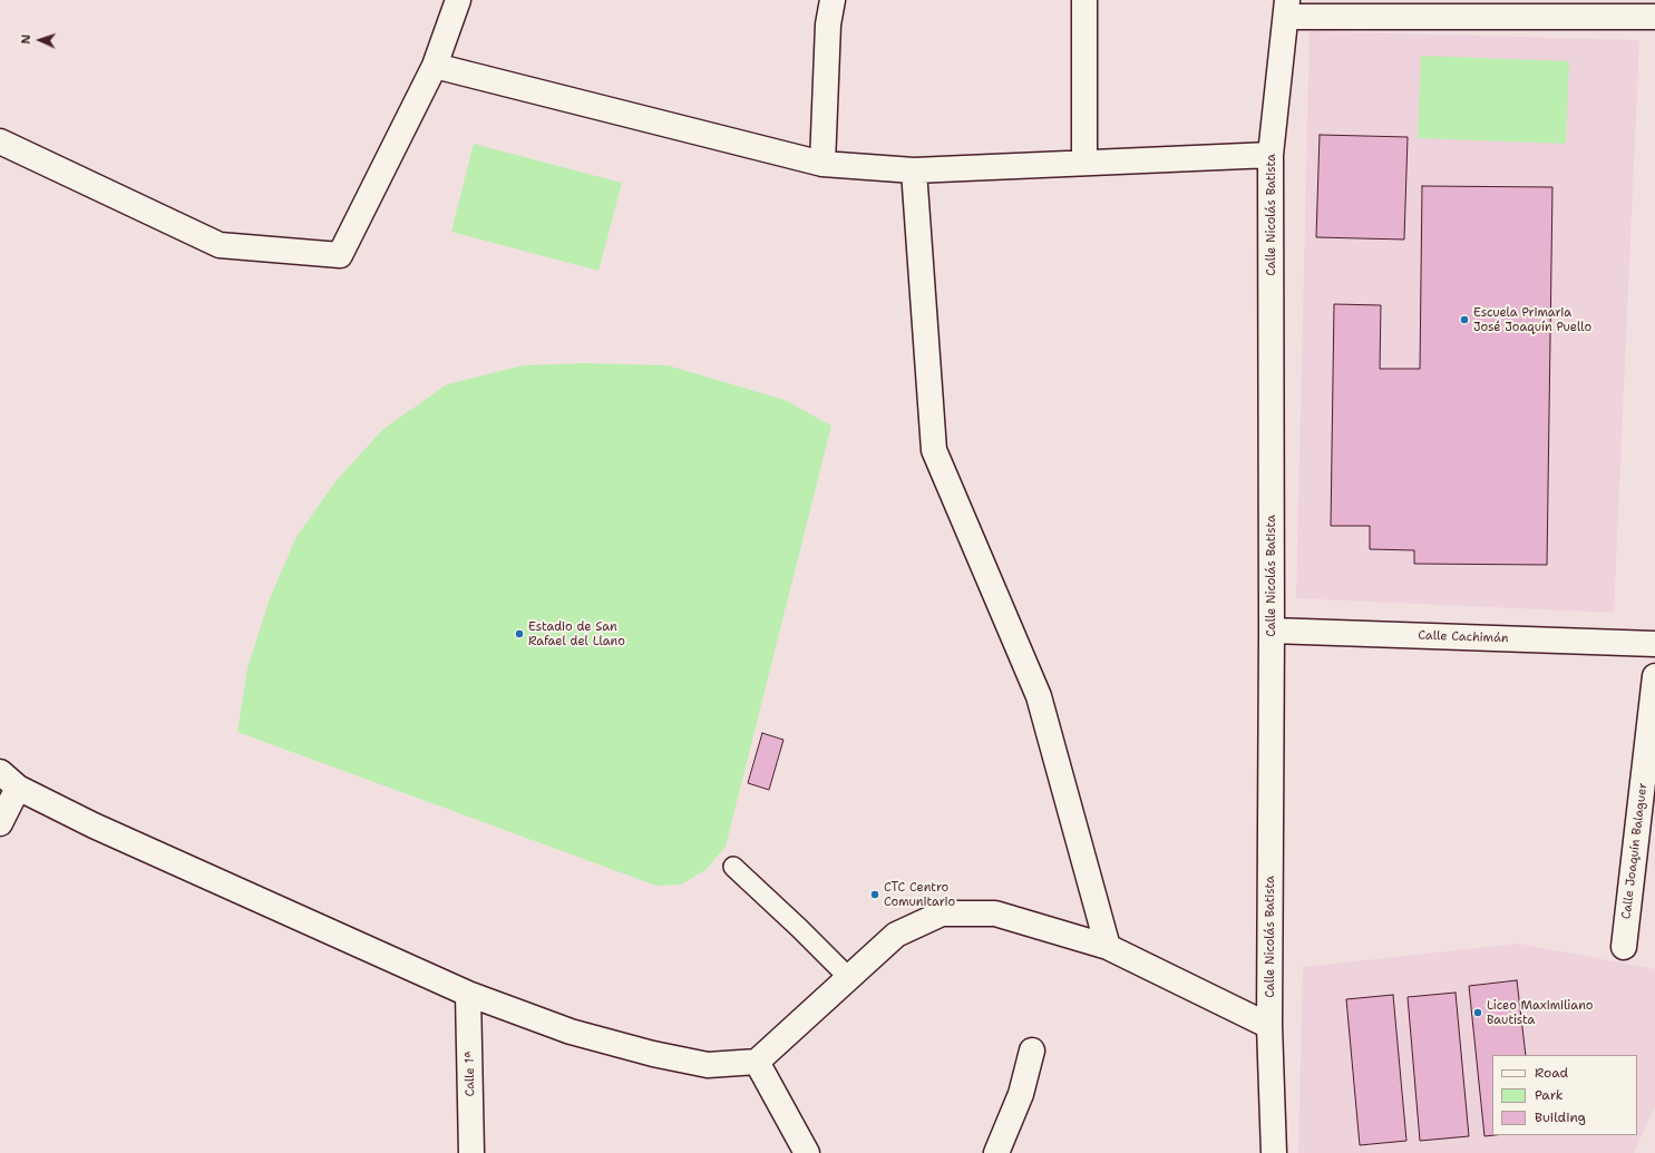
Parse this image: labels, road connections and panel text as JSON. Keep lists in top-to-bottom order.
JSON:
{
  "streets": {
    "street": [
      "Calle Nicolás Batista",
      "Calle Cachimán",
      "Calle Joaquín Balaguer",
      "Calle 1ª"
    ]
  },
  "crossings": [
    ["Calle Nicolás Batista", "Calle Cachimán"]
  ],
  "places": [
    "Escuela Primaria José Joaquín Puello",
    "Estadio de San Rafael del Llano",
    "CTC Centro Comunitario",
    "Liceo Maximiliano Bautista"
  ],
  "legend": ["Road", "Park", "Building"],
  "north": "left"
}
